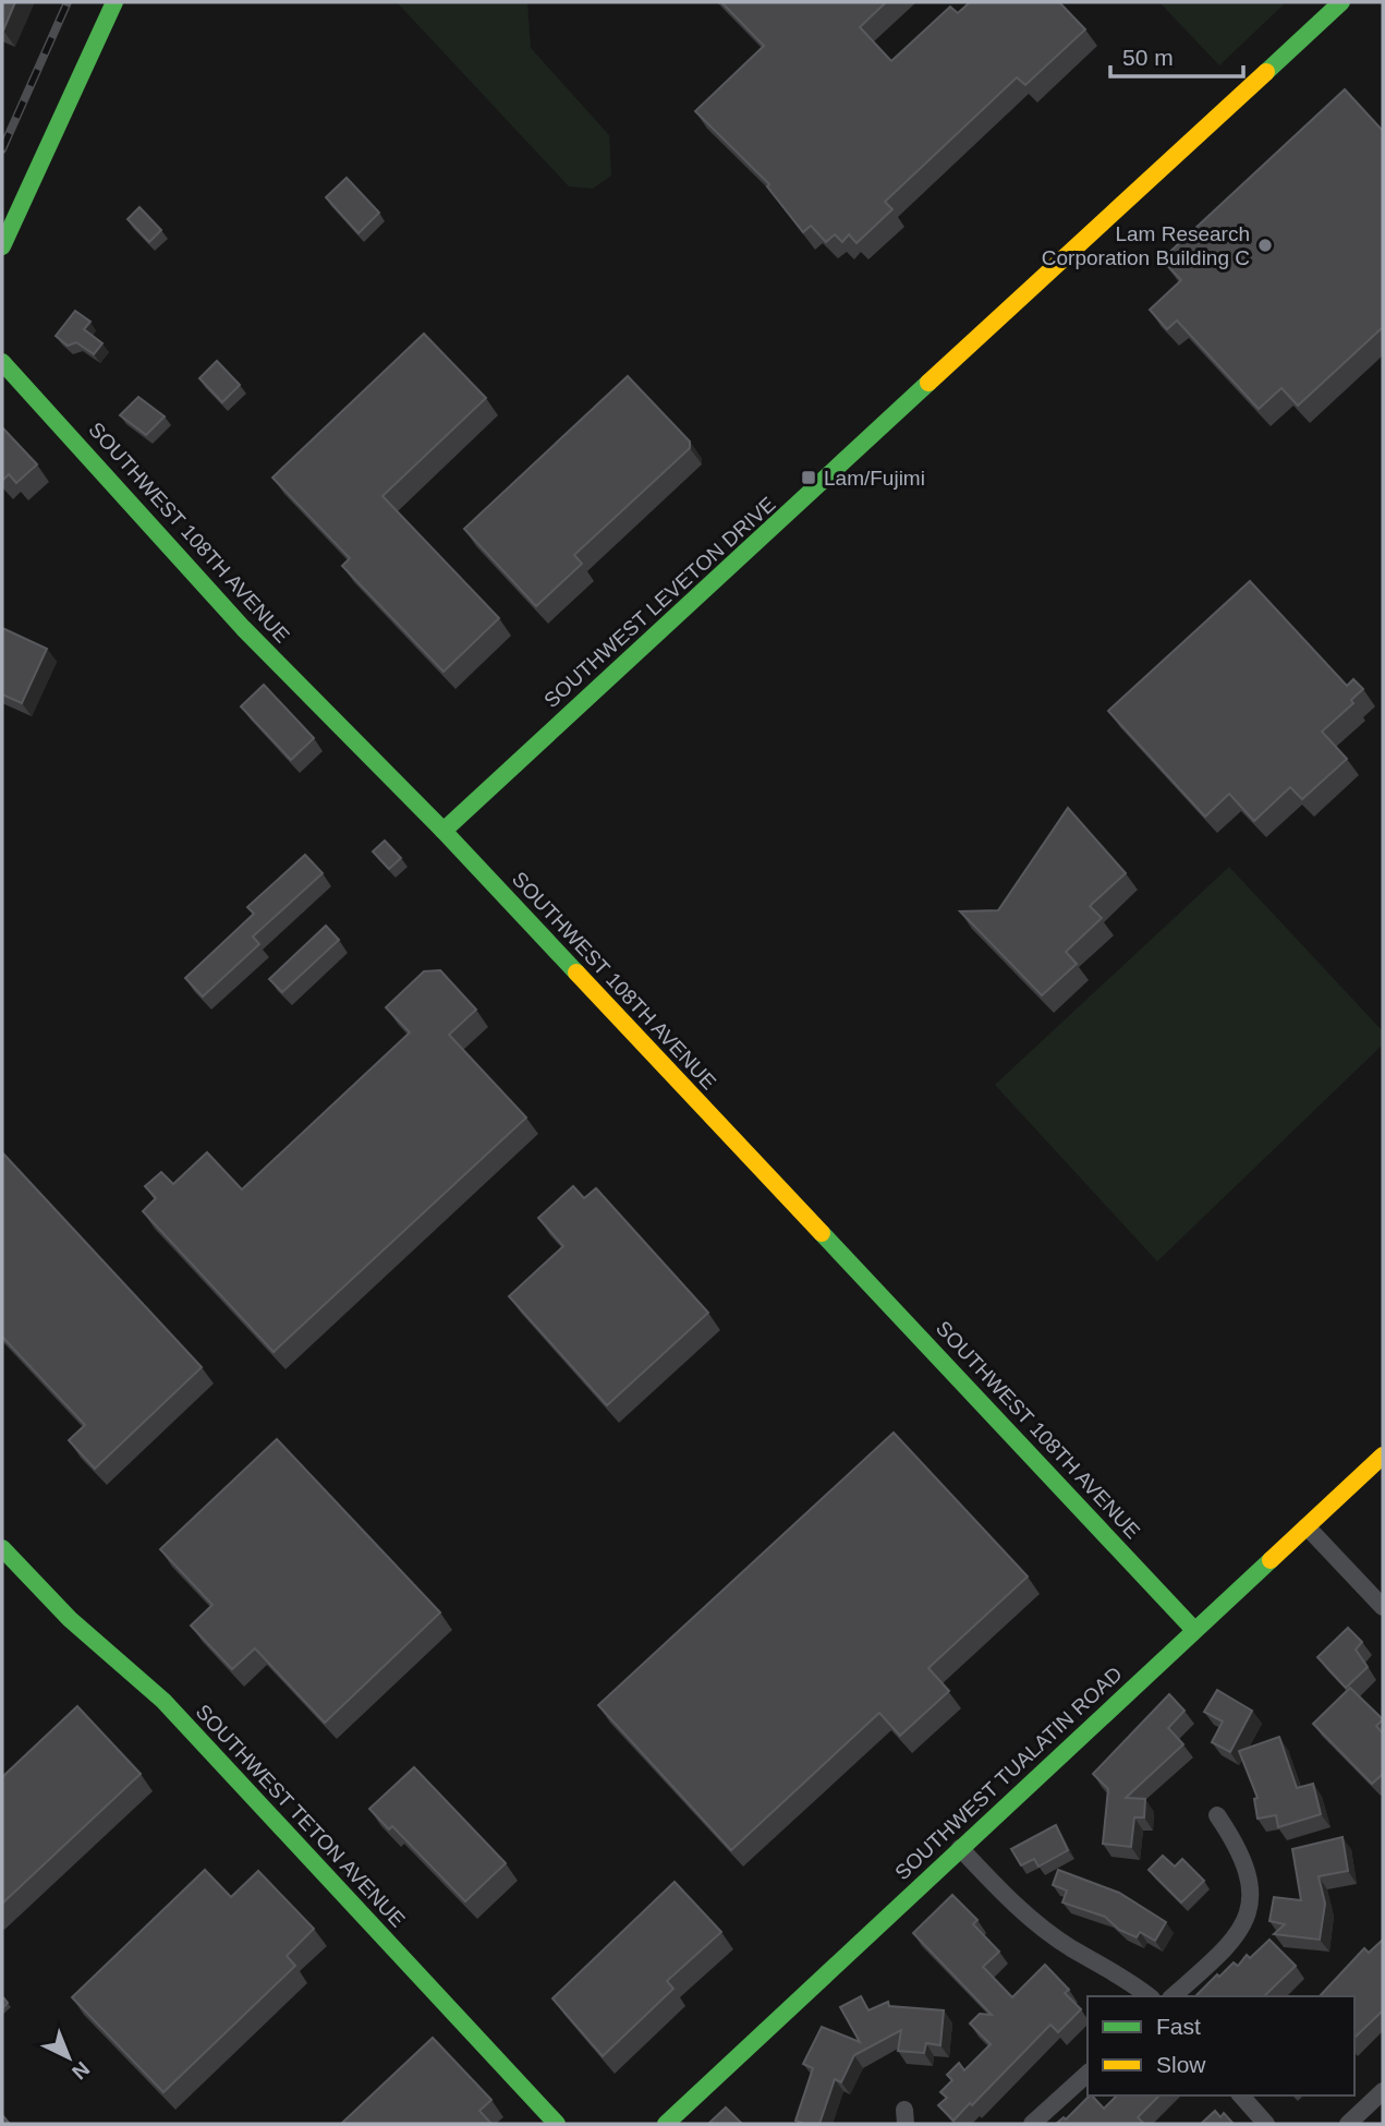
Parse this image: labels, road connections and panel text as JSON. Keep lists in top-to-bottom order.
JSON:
{
  "streets": {
    "street": [
      "SOUTHWEST 108TH AVENUE",
      "SOUTHWEST LEVETON DRIVE",
      "SOUTHWEST TUALATIN ROAD",
      "SOUTHWEST TETON AVENUE"
    ]
  },
  "crossings": [
    ["SOUTHWEST 108TH AVENUE", "SOUTHWEST LEVETON DRIVE"],
    ["SOUTHWEST 108TH AVENUE", "SOUTHWEST TUALATIN ROAD"]
  ],
  "places": {
    "other": ["Lam Research Corporation Building C"],
    "transit": ["Lam/Fujimi"]
  },
  "legend": ["Fast", "Slow"],
  "scale_bar": "50 m",
  "north": "bottom right"
}
